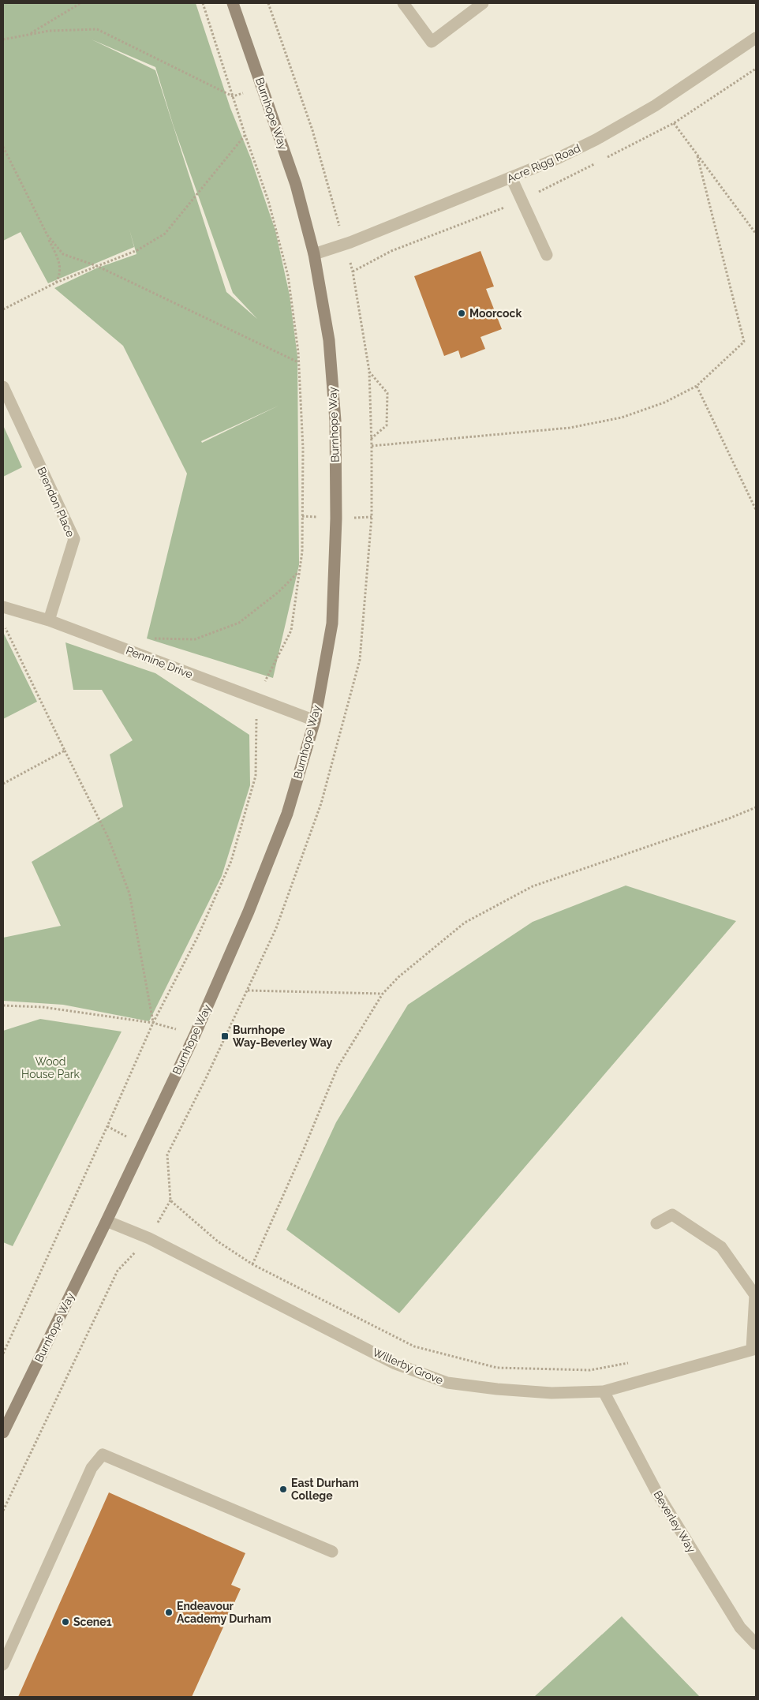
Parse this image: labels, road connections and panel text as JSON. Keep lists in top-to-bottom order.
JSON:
{
  "streets": {
    "main road": ["Burnhope Way"],
    "street": [
      "Acre Rigg Road",
      "Brendon Place",
      "Pennine Drive",
      "Willerby Grove",
      "Beverley Way"
    ]
  },
  "crossings": [
    ["Burnhope Way", "Acre Rigg Road"],
    ["Burnhope Way", "Pennine Drive"],
    ["Burnhope Way", "Willerby Grove"],
    ["Brendon Place", "Pennine Drive"],
    ["Willerby Grove", "Beverley Way"]
  ],
  "parks": ["Wood House Park"],
  "places": {
    "other": [
      "Moorcock",
      "East Durham College",
      "Endeavour Academy Durham",
      "Scene1"
    ],
    "transit": ["Burnhope Way-Beverley Way"]
  }
}
